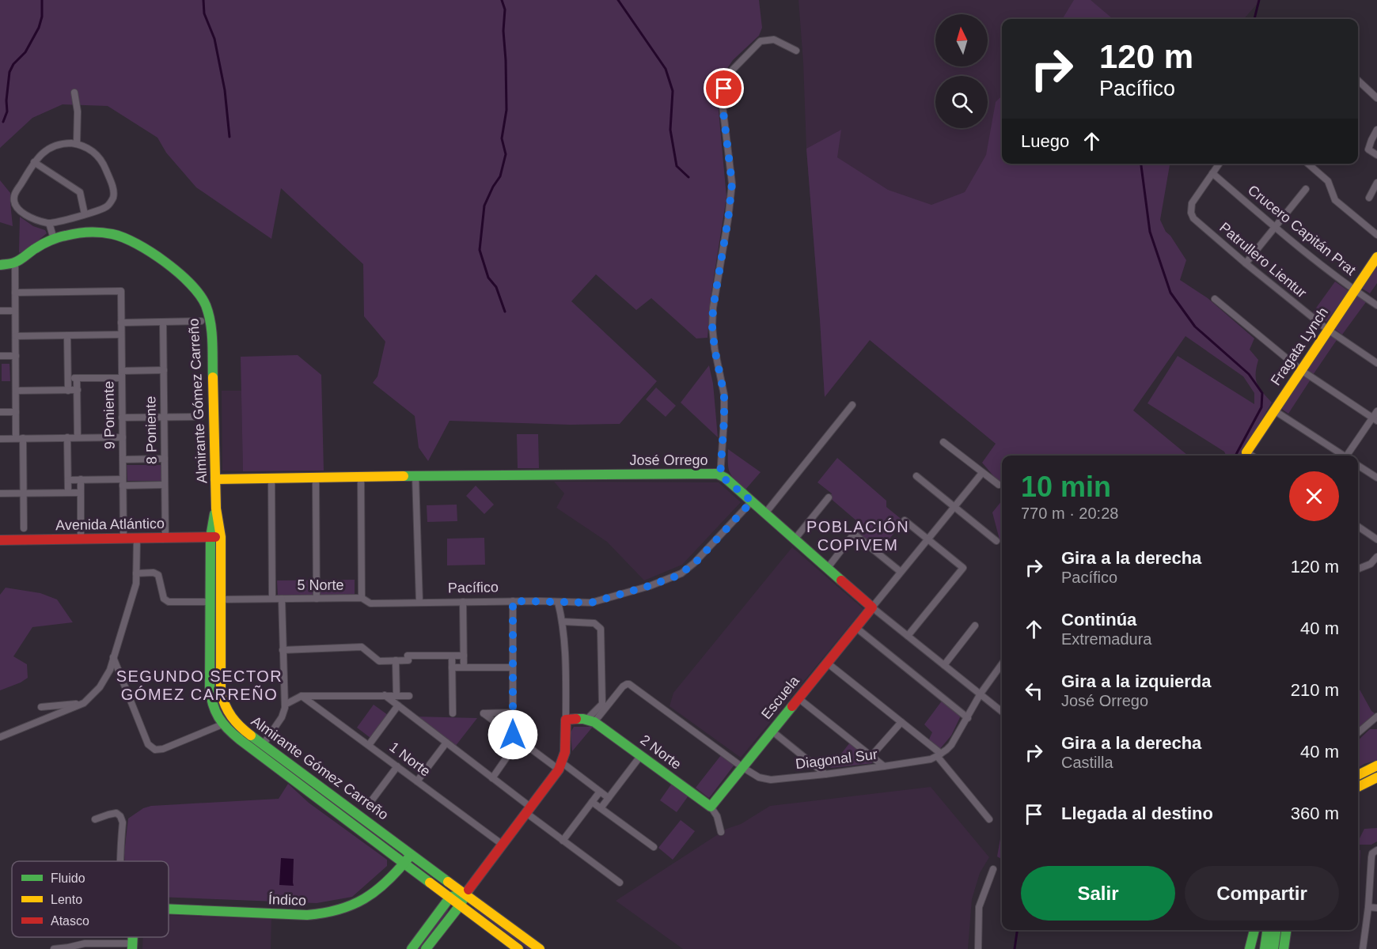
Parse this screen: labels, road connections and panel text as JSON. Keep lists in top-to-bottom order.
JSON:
{
  "streets": {
    "main road": [
      "Fragata Lynch",
      "Almirante Gómez Carreño",
      "José Orrego",
      "Avenida Atlántico",
      "Escuela",
      "2 Norte",
      "Índico"
    ],
    "street": [
      "Crucero Capitán Prat",
      "Patrullero Lientur",
      "9 Poniente",
      "8 Poniente",
      "5 Norte",
      "Pacífico",
      "1 Norte",
      "Diagonal Sur"
    ]
  },
  "crossings": [
    ["Crucero Capitán Prat", "Patrullero Lientur"],
    ["Crucero Capitán Prat", "Fragata Lynch"],
    ["Patrullero Lientur", "Fragata Lynch"],
    ["Almirante Gómez Carreño", "Avenida Atlántico"],
    ["Almirante Gómez Carreño", "5 Norte"],
    ["Almirante Gómez Carreño", "Índico"],
    ["9 Poniente", "Avenida Atlántico"],
    ["8 Poniente", "Avenida Atlántico"],
    ["José Orrego", "Pacífico"],
    ["José Orrego", "Escuela"],
    ["5 Norte", "Pacífico"],
    ["Escuela", "2 Norte"],
    ["Escuela", "Diagonal Sur"],
    ["2 Norte", "Diagonal Sur"]
  ],
  "districts": ["POBLACIÓN COPIVEM", "SEGUNDO SECTOR GÓMEZ CARREÑO"],
  "legend": ["Fluido", "Lento", "Atasco"],
  "north": "top",
  "page": {
    "turn": ["120 m", "Pacífico"],
    "then": "Luego",
    "heading": ["10 min", "770 m · 20:28"],
    "list": [
      {
        "name": "Gira a la derecha",
        "note": "Pacífico",
        "value": "120 m"
      },
      {
        "name": "Continúa",
        "note": "Extremadura",
        "value": "40 m"
      },
      {
        "name": "Gira a la izquierda",
        "note": "José Orrego",
        "value": "210 m"
      },
      {
        "name": "Gira a la derecha",
        "note": "Castilla",
        "value": "40 m"
      },
      {
        "name": "Llegada al destino",
        "value": "360 m"
      }
    ],
    "buttons": ["Salir", "Compartir"]
  }
}
